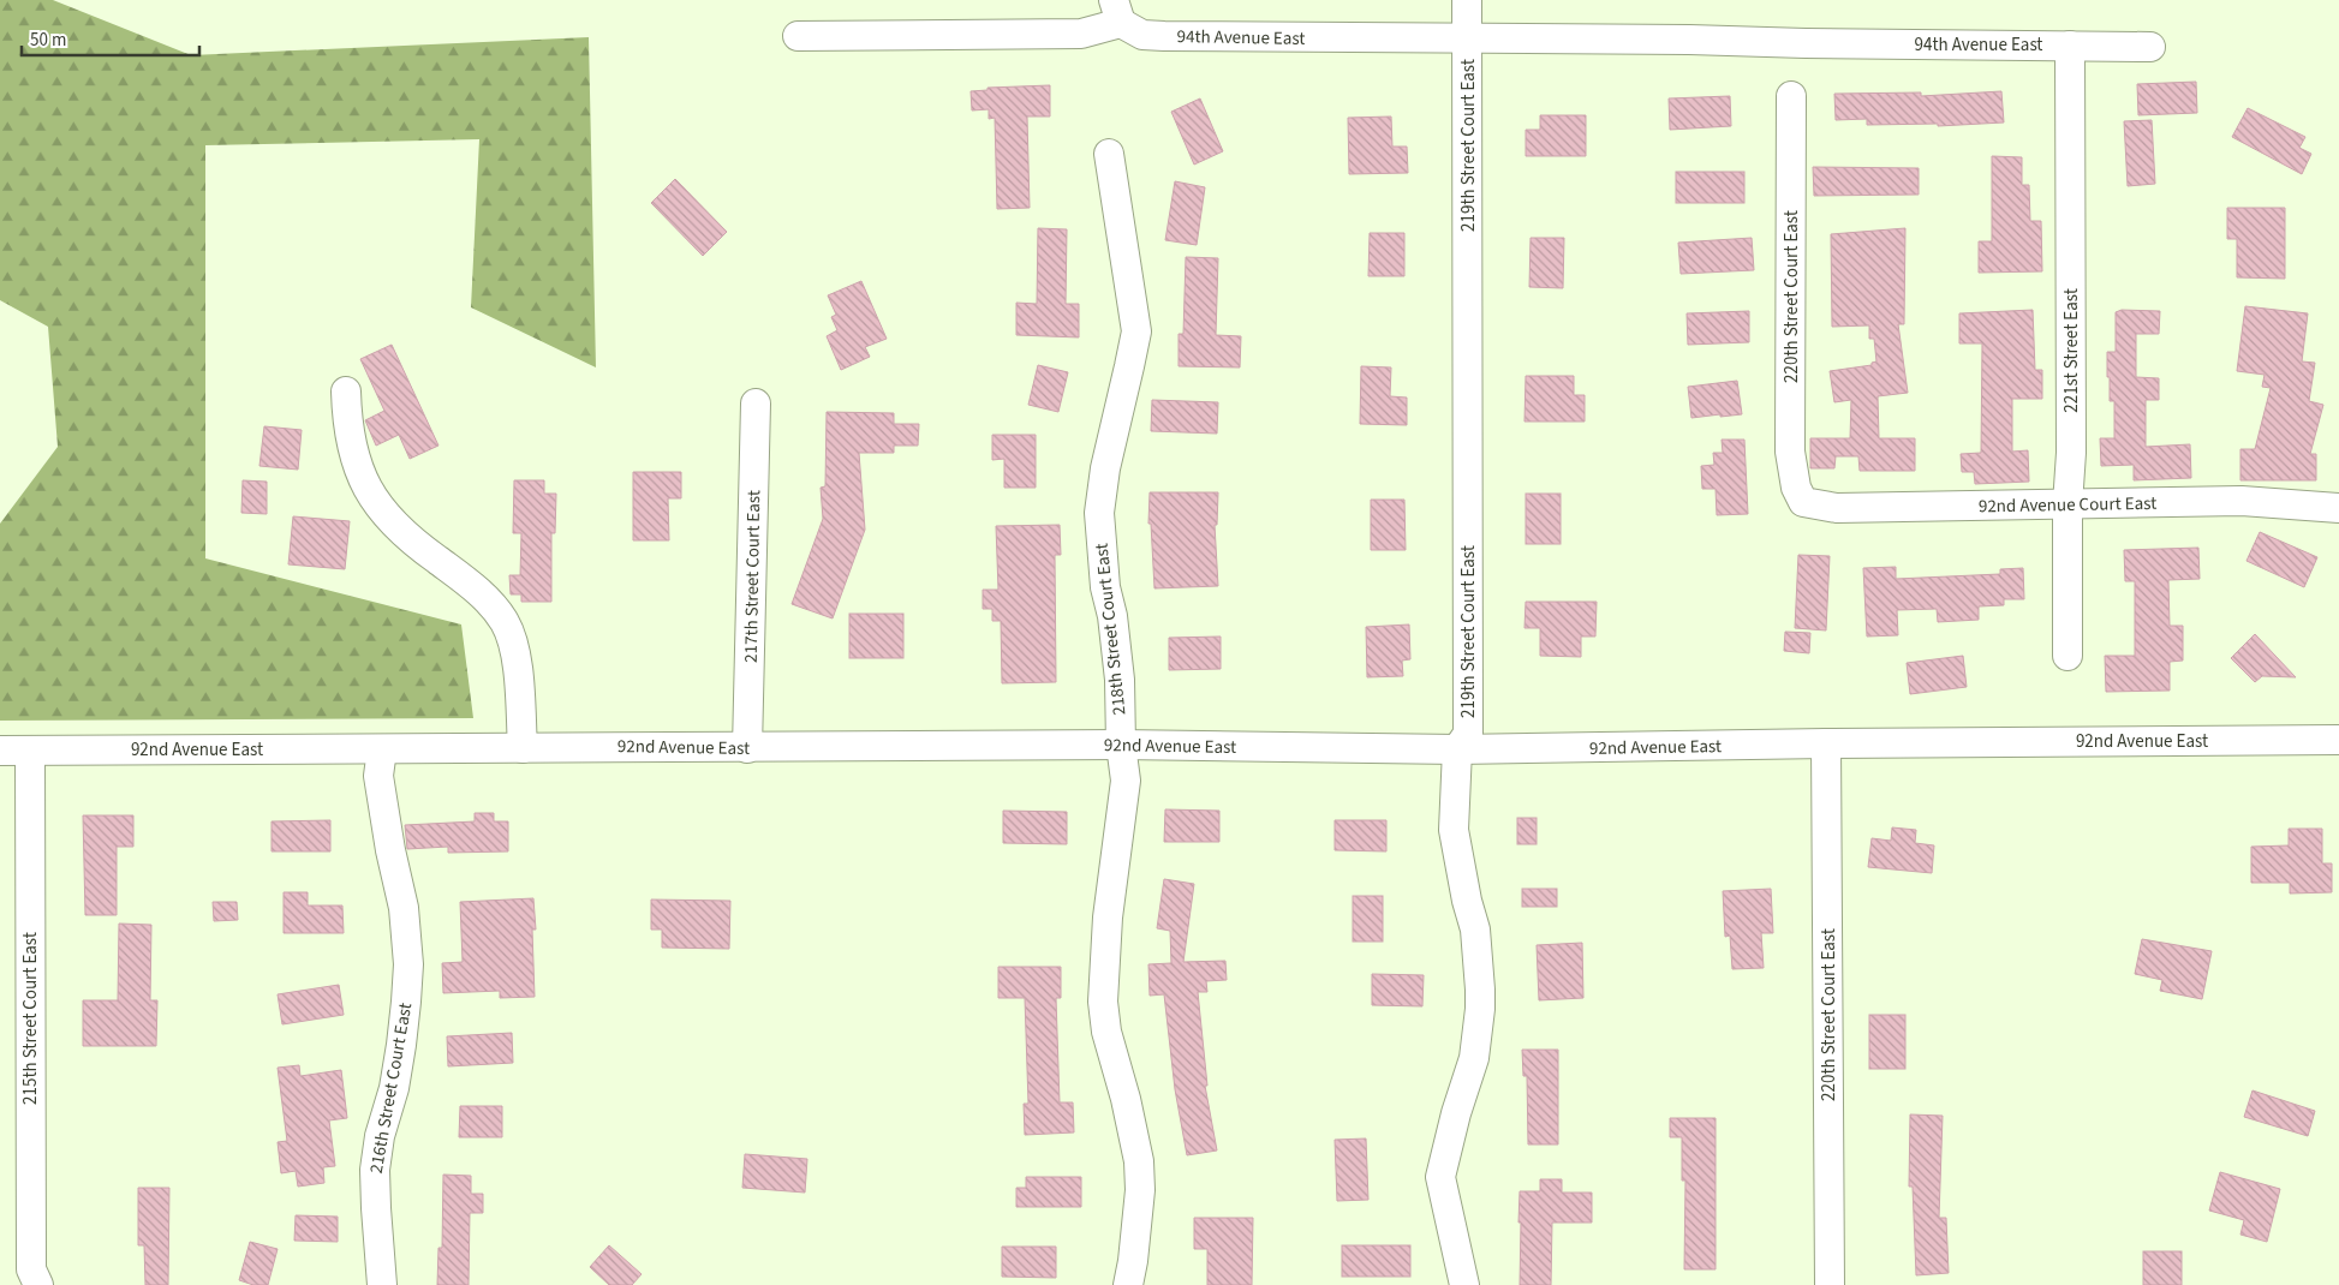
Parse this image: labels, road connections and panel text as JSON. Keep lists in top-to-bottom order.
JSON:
{
  "streets": {
    "street": [
      "94th Avenue East",
      "219th Street Court East",
      "220th Street Court East",
      "221st Street East",
      "92nd Avenue Court East",
      "217th Street Court East",
      "218th Street Court East",
      "92nd Avenue East",
      "215th Street Court East",
      "216th Street Court East"
    ]
  },
  "crossings": [
    ["94th Avenue East", "219th Street Court East"],
    ["94th Avenue East", "221st Street East"],
    ["219th Street Court East", "92nd Avenue East"],
    ["220th Street Court East", "92nd Avenue Court East"],
    ["220th Street Court East", "92nd Avenue East"],
    ["221st Street East", "92nd Avenue Court East"],
    ["217th Street Court East", "92nd Avenue East"],
    ["218th Street Court East", "92nd Avenue East"],
    ["92nd Avenue East", "215th Street Court East"],
    ["92nd Avenue East", "216th Street Court East"]
  ],
  "scale_bar": "50 m"
}
